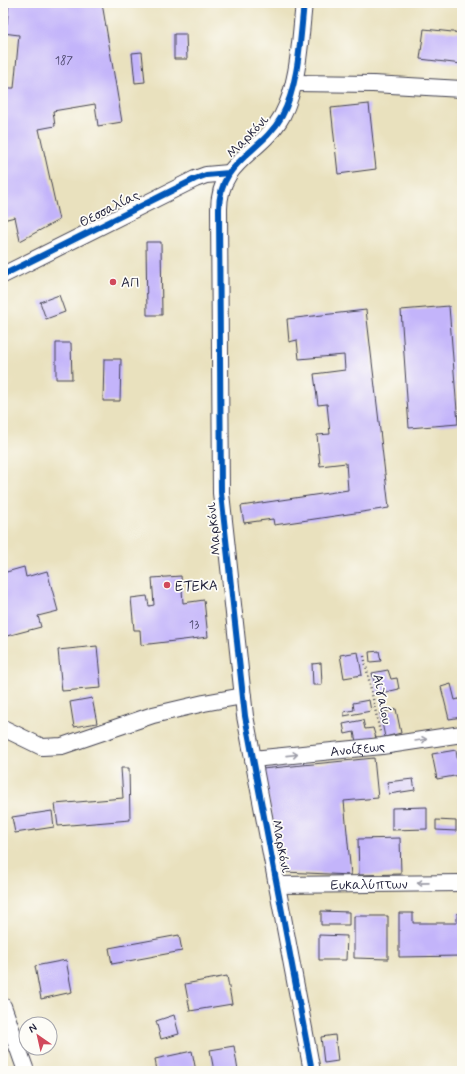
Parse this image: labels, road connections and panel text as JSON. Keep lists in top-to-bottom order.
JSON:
{
  "streets": {
    "street": [
      "Μαρκόνι",
      "Θεσσαλίας",
      "Ανοίξεως",
      "Ευκαλύπτων"
    ],
    "path": ["Αιγαίου"]
  },
  "crossings": [
    ["Μαρκόνι", "Θεσσαλίας"],
    ["Μαρκόνι", "Ανοίξεως"],
    ["Μαρκόνι", "Ευκαλύπτων"],
    ["Αιγαίου", "Ανοίξεως"]
  ],
  "one_way": ["Ανοίξεως", "Ευκαλύπτων"],
  "places": ["ΑΠ", "ΕΤΕΚΑ"],
  "house_numbers": ["187", "13"],
  "north": "top left"
}
